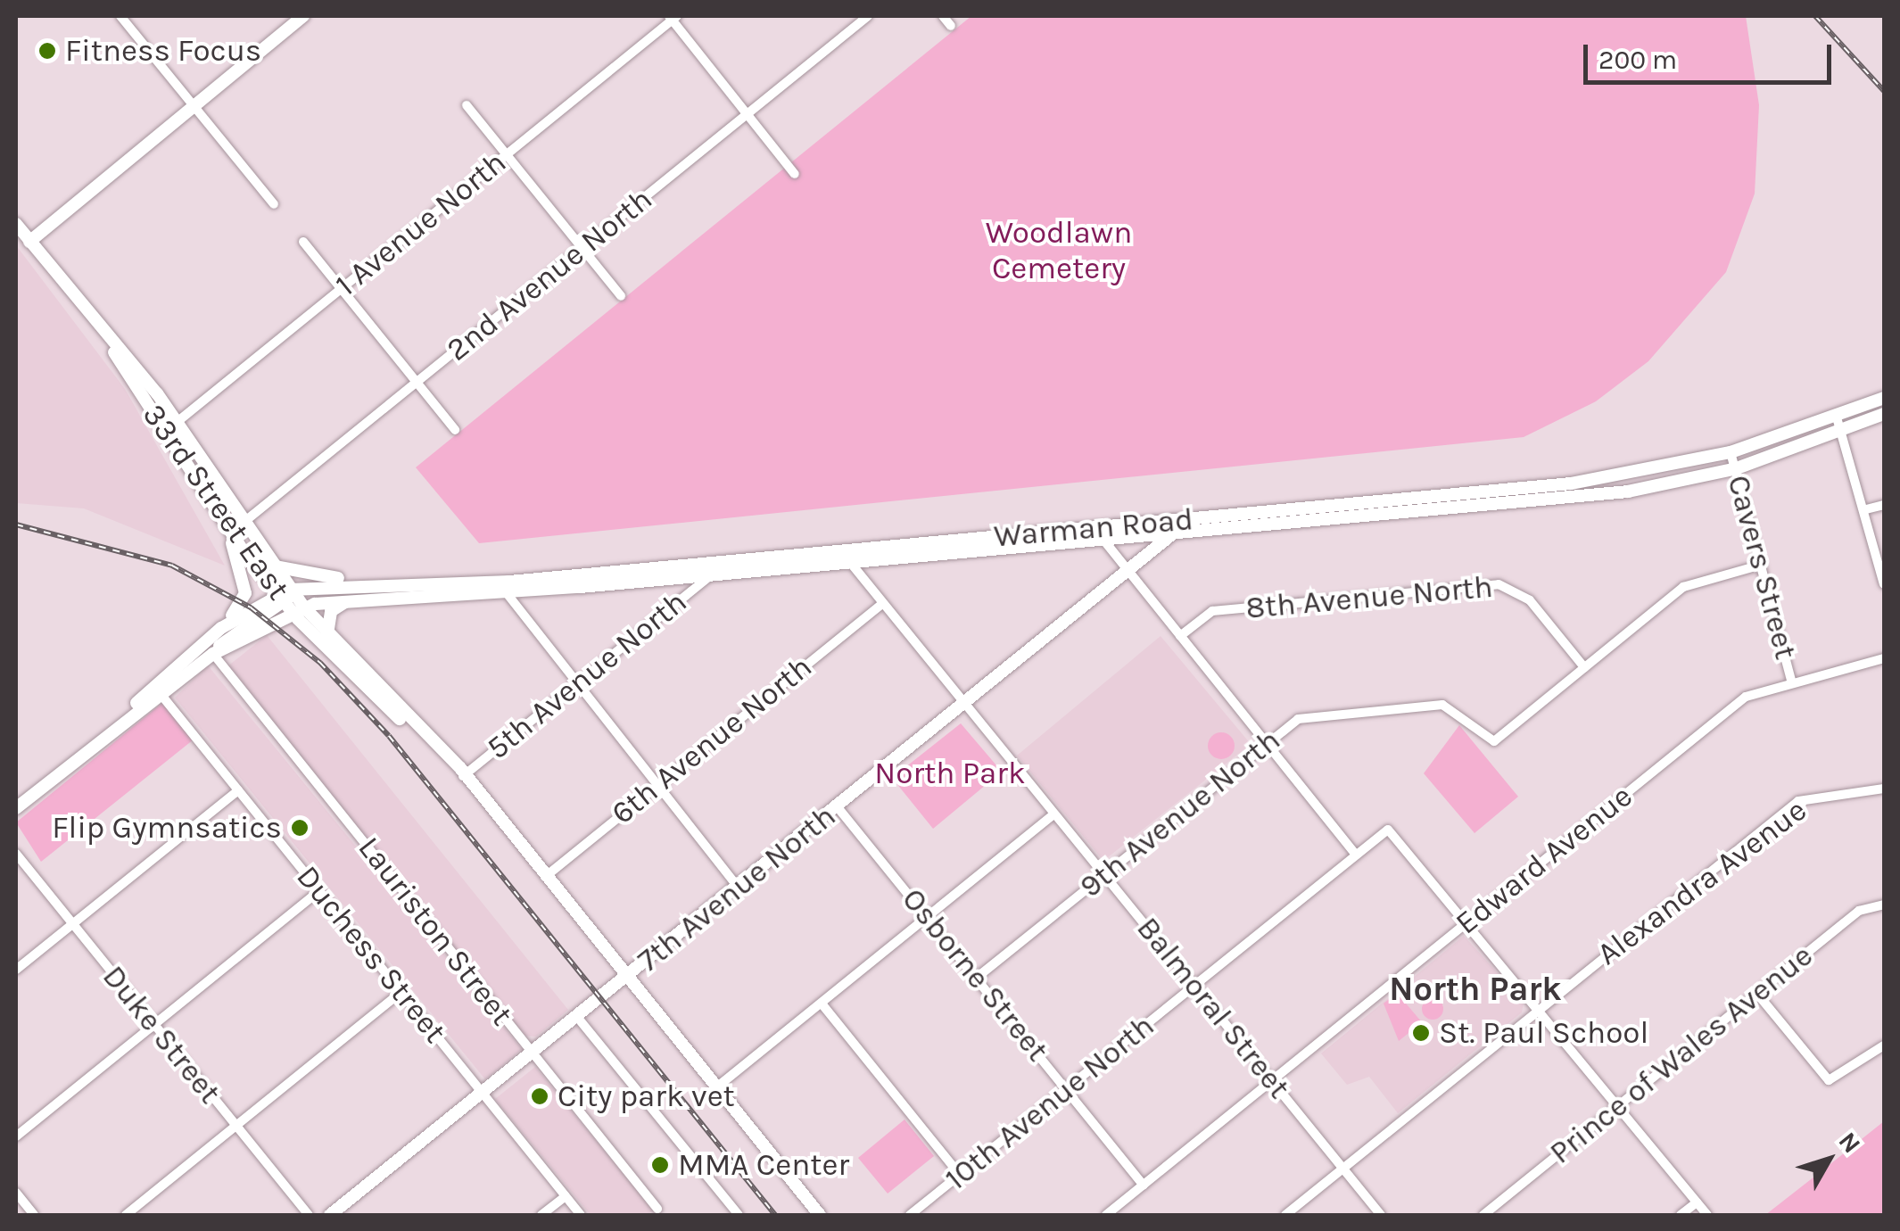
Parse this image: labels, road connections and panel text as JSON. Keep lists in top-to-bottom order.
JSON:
{
  "streets": {
    "main road": ["33rd Street East", "Warman Road", "7th Avenue North"],
    "street": [
      "1 Avenue North",
      "2nd Avenue North",
      "Cavers Street",
      "8th Avenue North",
      "5th Avenue North",
      "6th Avenue North",
      "9th Avenue North",
      "Edward Avenue",
      "Alexandra Avenue",
      "Lauriston Street",
      "Duchess Street",
      "Osborne Street",
      "Balmoral Street",
      "Duke Street",
      "Prince of Wales Avenue",
      "10th Avenue North"
    ]
  },
  "crossings": [
    ["1 Avenue North", "33rd Street East"],
    ["2nd Avenue North", "33rd Street East"],
    ["33rd Street East", "Warman Road"],
    ["33rd Street East", "5th Avenue North"],
    ["33rd Street East", "6th Avenue North"],
    ["33rd Street East", "7th Avenue North"],
    ["Warman Road", "Cavers Street"],
    ["Warman Road", "5th Avenue North"],
    ["Warman Road", "7th Avenue North"],
    ["Warman Road", "Balmoral Street"],
    ["Cavers Street", "9th Avenue North"],
    ["Cavers Street", "Edward Avenue"],
    ["8th Avenue North", "9th Avenue North"],
    ["6th Avenue North", "Balmoral Street"],
    ["9th Avenue North", "Osborne Street"],
    ["9th Avenue North", "Balmoral Street"],
    ["Edward Avenue", "Osborne Street"],
    ["Edward Avenue", "Balmoral Street"],
    ["Edward Avenue", "10th Avenue North"],
    ["Alexandra Avenue", "Balmoral Street"],
    ["7th Avenue North", "Lauriston Street"],
    ["7th Avenue North", "Duchess Street"],
    ["7th Avenue North", "Osborne Street"],
    ["7th Avenue North", "Balmoral Street"],
    ["Osborne Street", "10th Avenue North"],
    ["Balmoral Street", "10th Avenue North"]
  ],
  "districts": ["North Park"],
  "parks": ["Woodlawn Cemetery", "North Park"],
  "places": [
    "Fitness Focus",
    "Flip Gymnsatics",
    "St. Paul School",
    "City park vet",
    "MMA Center"
  ],
  "scale_bar": "200 m",
  "north": "top right"
}
